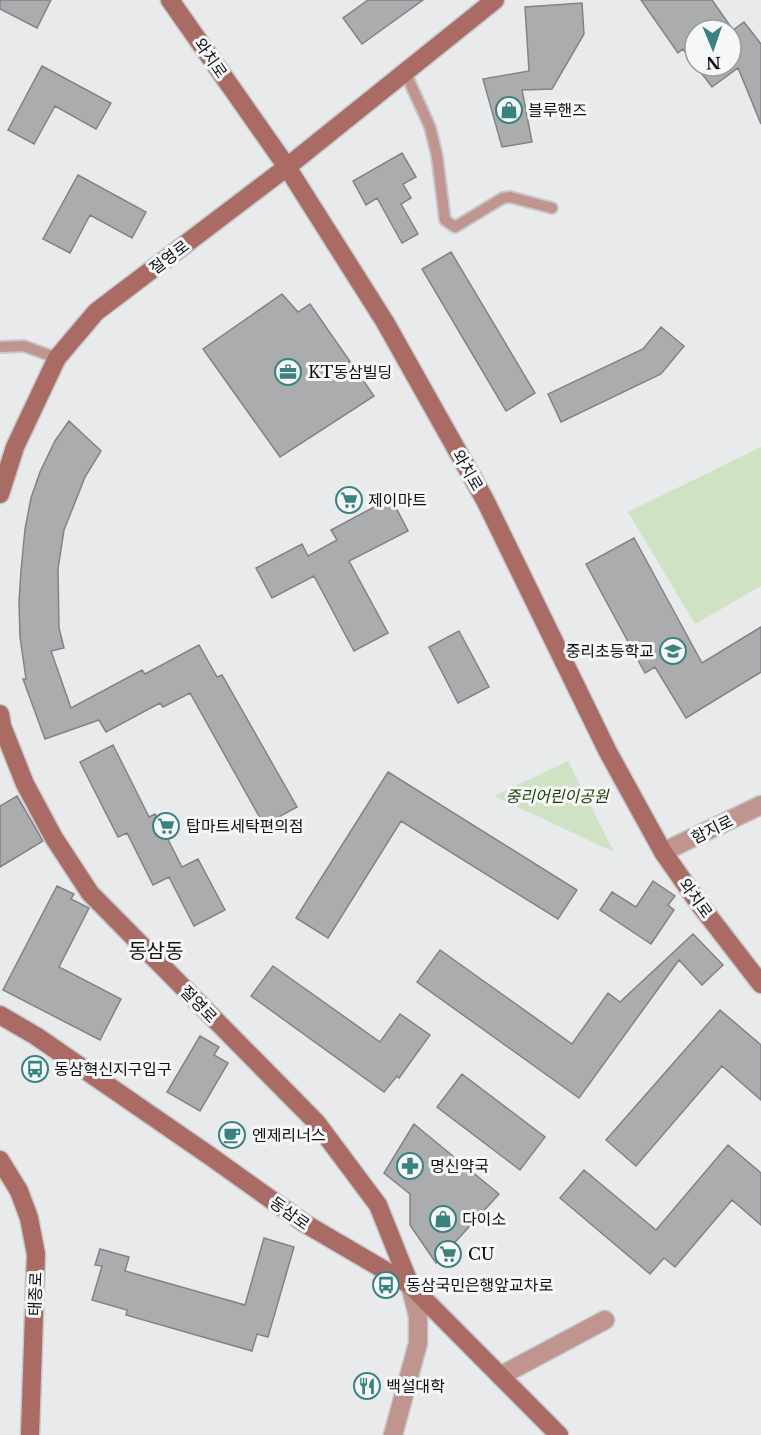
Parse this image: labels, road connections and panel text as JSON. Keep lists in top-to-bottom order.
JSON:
{
  "streets": {
    "main road": [
      "와치로",
      "절영로",
      "동삼로",
      "태종로"
    ],
    "street": ["함지로"]
  },
  "crossings": [
    ["와치로", "절영로"],
    ["와치로", "함지로"],
    ["절영로", "동삼로"]
  ],
  "districts": ["동삼동"],
  "parks": ["중리어린이공원"],
  "places": {
    "shop": ["블루핸즈", "다이소"],
    "office": ["KT동삼빌딩"],
    "supermarket": ["제이마트", "탑마트세탁편의점", "CU"],
    "school or university": ["중리초등학교"],
    "bus stop": ["동삼혁신지구입구", "동삼국민은행앞교차로"],
    "cafe": ["엔제리너스"],
    "pharmacy": ["명신약국"],
    "restaurant": ["백설대학"]
  },
  "north": "bottom"
}
